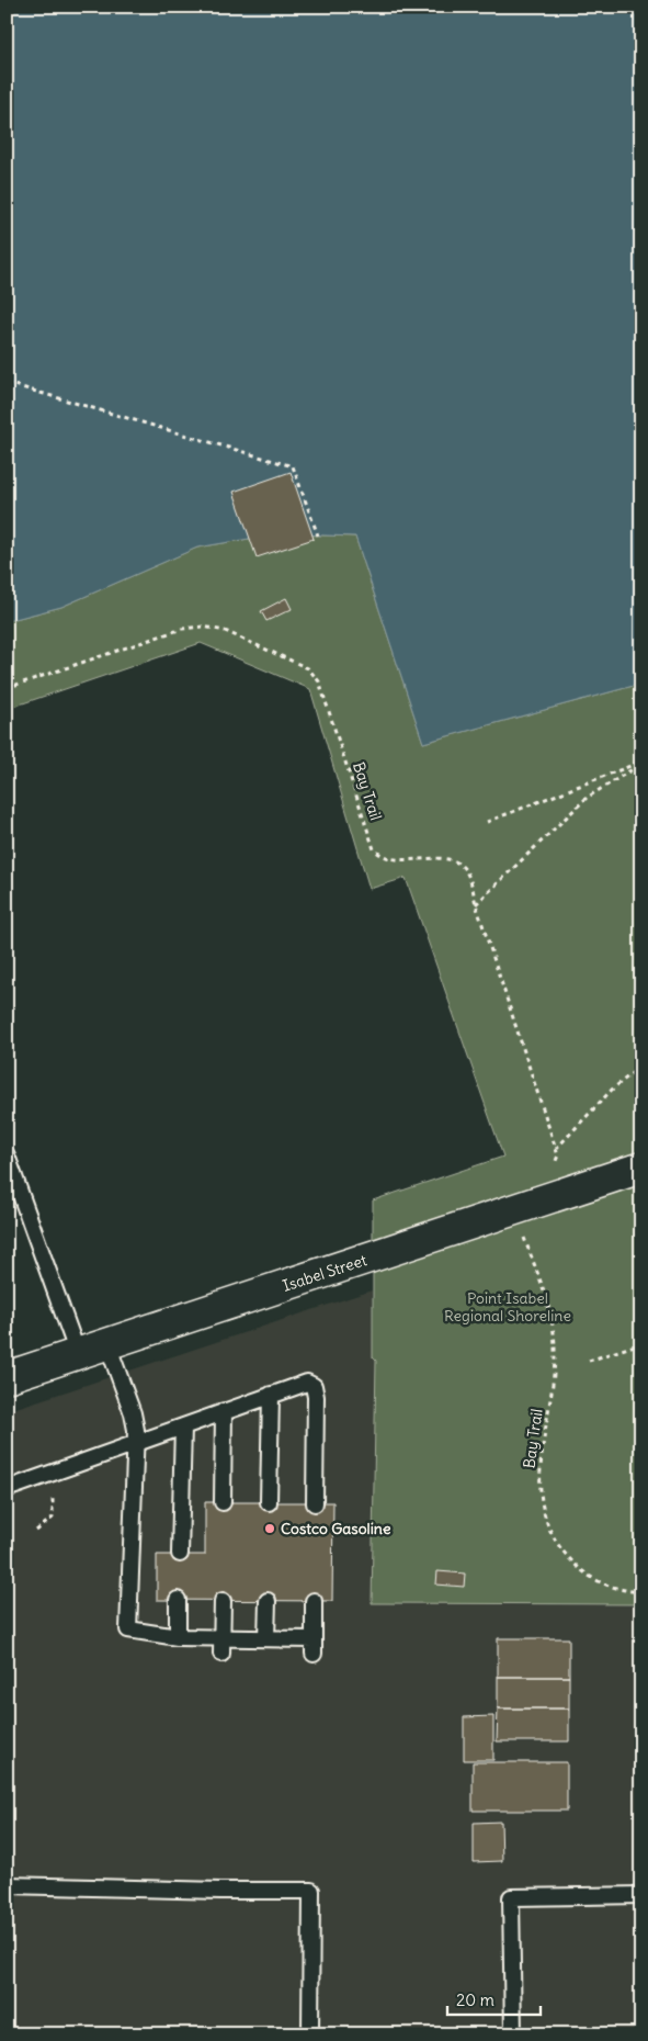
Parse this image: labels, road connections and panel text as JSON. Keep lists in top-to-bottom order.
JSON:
{
  "streets": {
    "street": ["Isabel Street"],
    "path": ["Bay Trail"]
  },
  "parks": ["Point Isabel Regional Shoreline"],
  "places": ["Costco Gasoline"],
  "scale_bar": "20 m"
}
